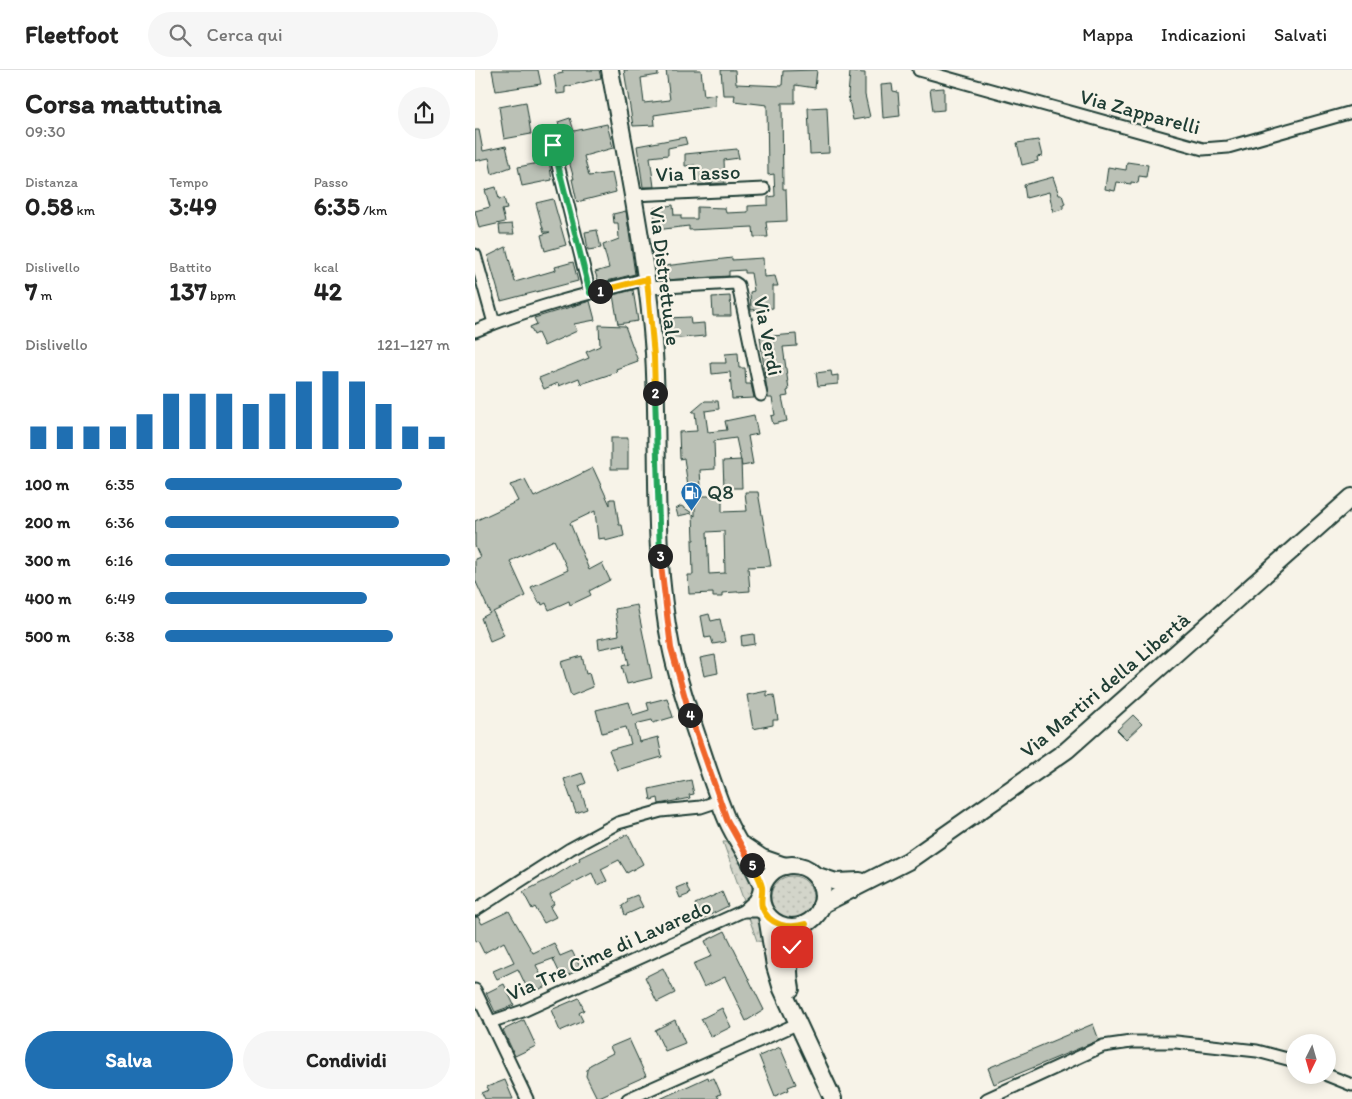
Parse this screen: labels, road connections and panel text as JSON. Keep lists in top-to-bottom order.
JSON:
{
  "streets": {
    "main road": ["Via Distrettuale", "Via Martiri della Libertà"],
    "street": [
      "Via Zapparelli",
      "Via Tasso",
      "Via Verdi",
      "Via Tre Cime di Lavaredo"
    ]
  },
  "crossings": [
    ["Via Tasso", "Via Distrettuale"],
    ["Via Distrettuale", "Via Verdi"],
    ["Via Distrettuale", "Via Martiri della Libertà"],
    ["Via Distrettuale", "Via Tre Cime di Lavaredo"],
    ["Via Martiri della Libertà", "Via Tre Cime di Lavaredo"]
  ],
  "places": {
    "fuel station": ["Q8"]
  },
  "north": "bottom",
  "page": {
    "header": "Fleetfoot",
    "search": "Cerca qui",
    "nav": ["Mappa", "Indicazioni", "Salvati"],
    "heading": ["Corsa mattutina", "09:30"],
    "stats": [
      ["Distanza", "0.58 km"],
      ["Tempo", "3:49"],
      ["Passo", "6:35 /km"],
      ["Dislivello", "7 m"],
      ["Battito", "137 bpm"],
      ["kcal", "42"]
    ],
    "pins": [
      "1",
      "2",
      "3",
      "4",
      "5"
    ],
    "chart": ["Dislivello", "121–127 m"],
    "list": [
      {
        "name": "100 m",
        "note": "6:35"
      },
      {
        "name": "200 m",
        "note": "6:36"
      },
      {
        "name": "300 m",
        "note": "6:16"
      },
      {
        "name": "400 m",
        "note": "6:49"
      },
      {
        "name": "500 m",
        "note": "6:38"
      }
    ],
    "buttons": ["Salva", "Condividi"]
  }
}
